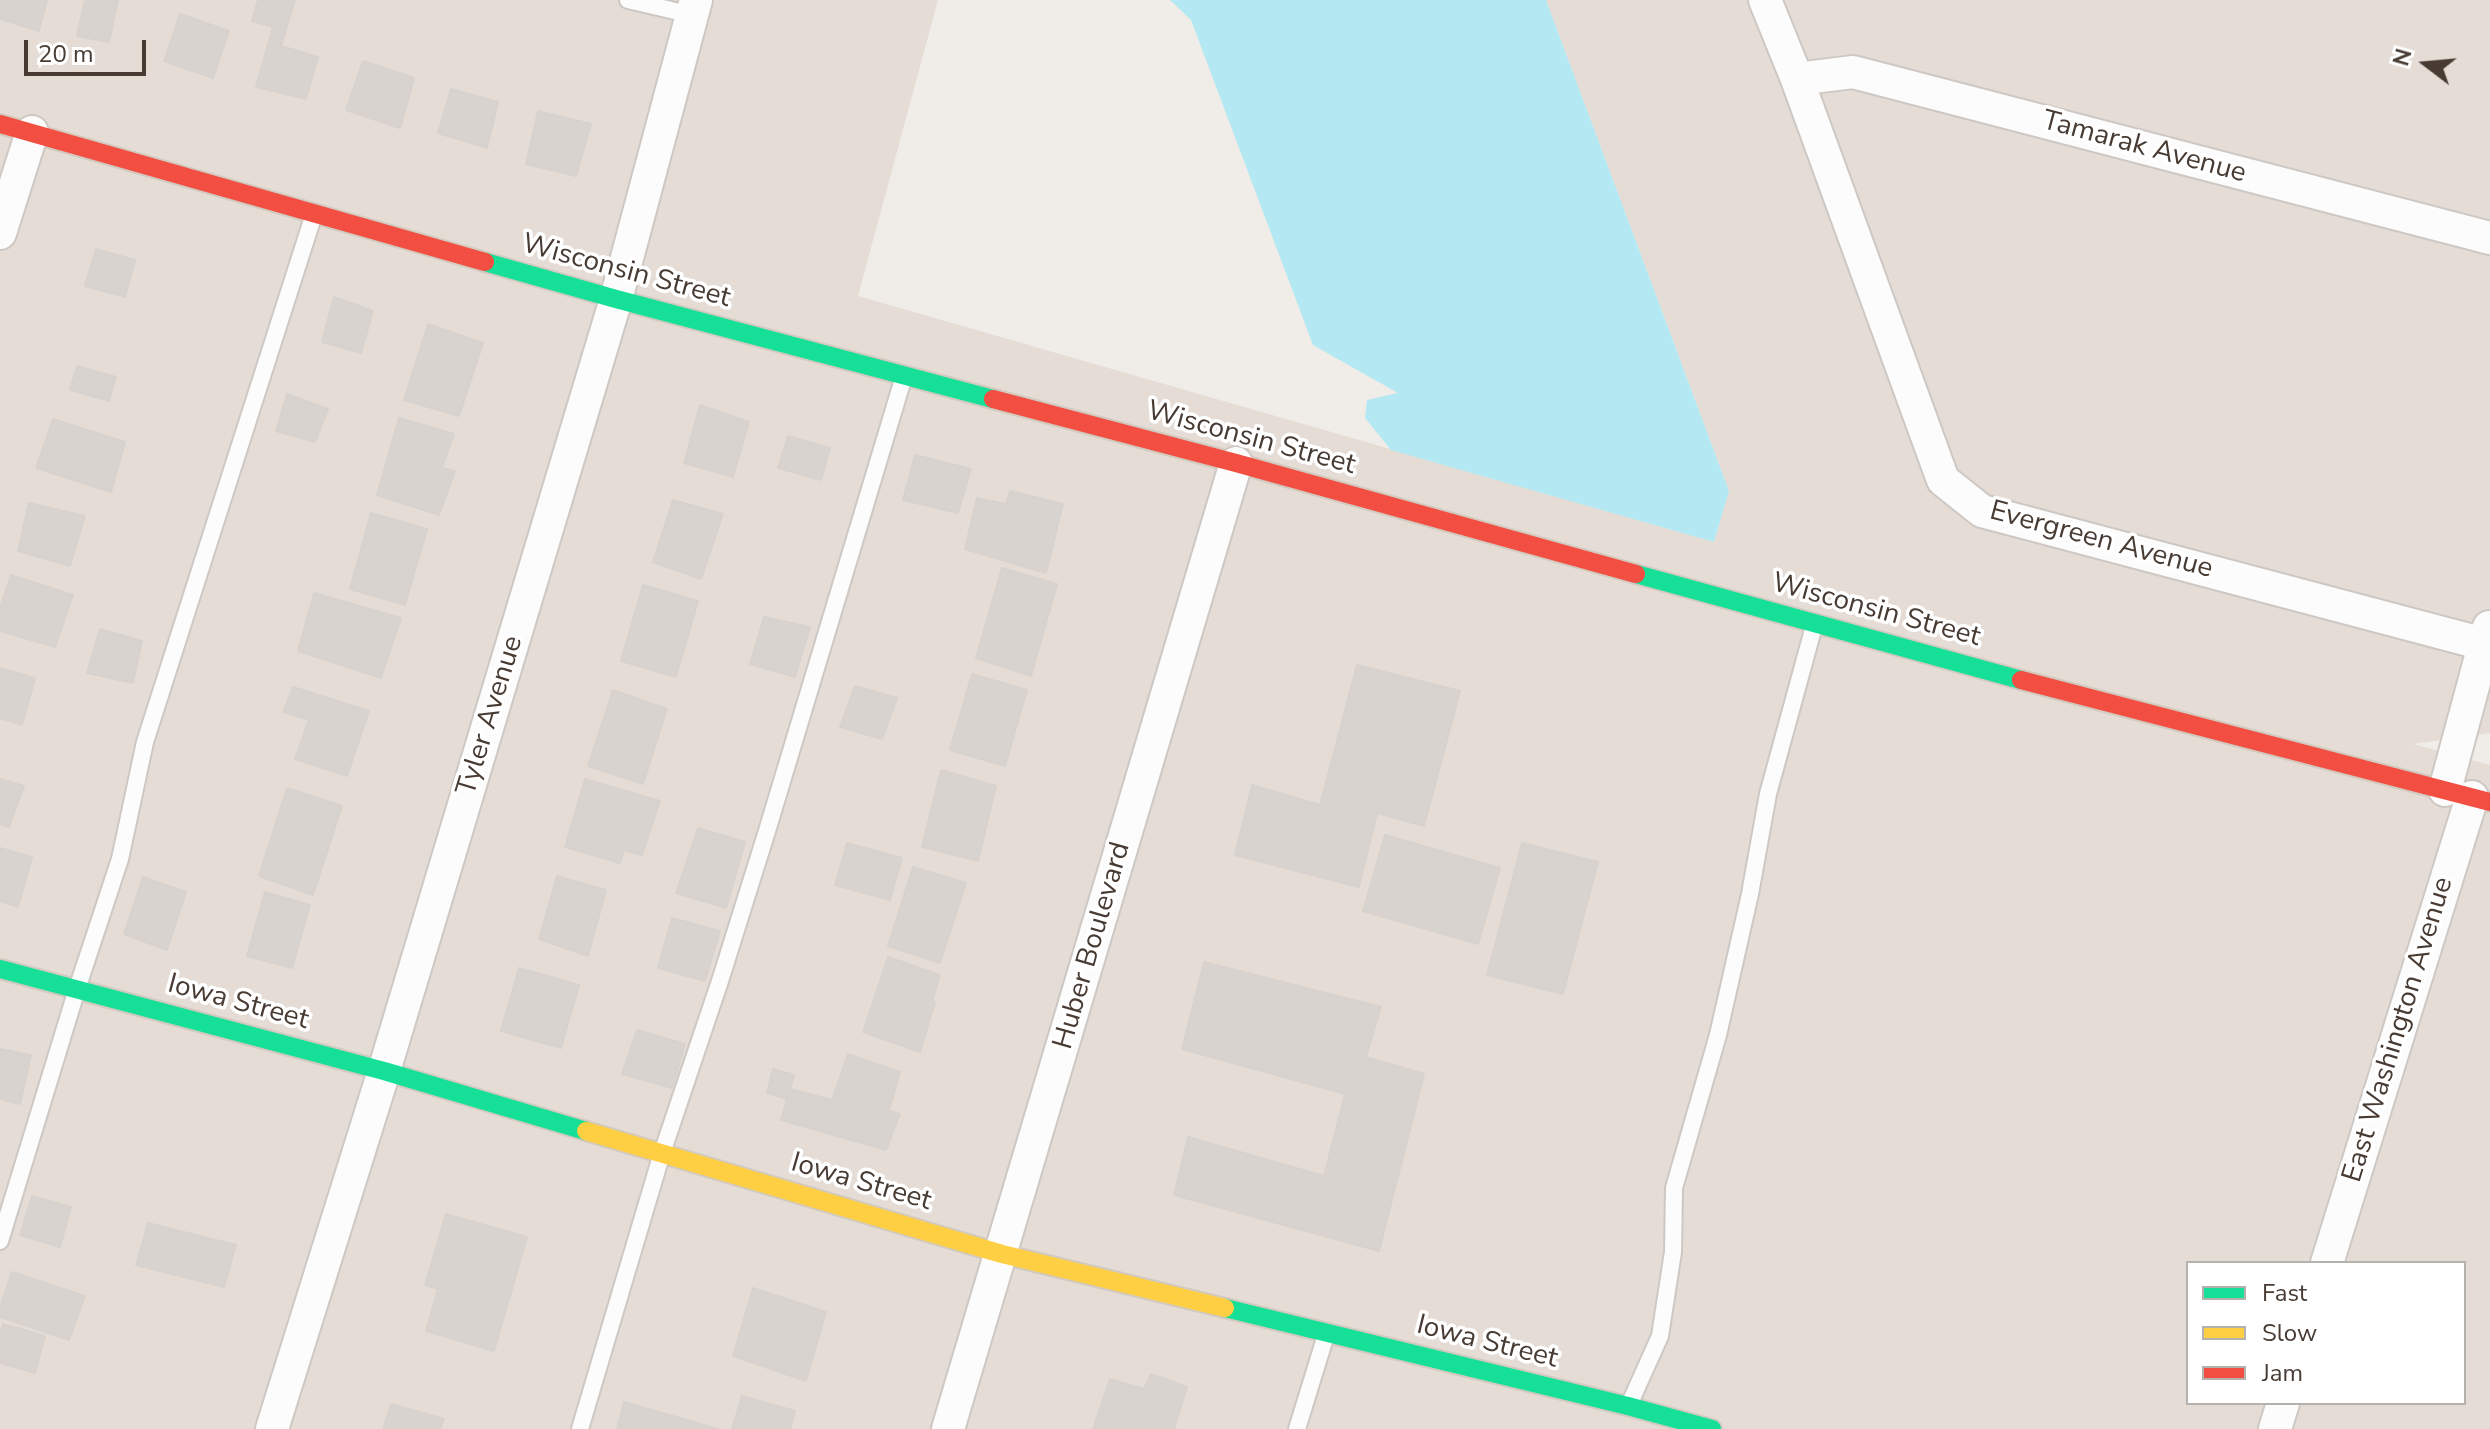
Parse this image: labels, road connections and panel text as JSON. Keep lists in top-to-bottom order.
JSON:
{
  "streets": {
    "street": [
      "Tamarak Avenue",
      "Wisconsin Street",
      "Evergreen Avenue",
      "Tyler Avenue",
      "Huber Boulevard",
      "Iowa Street",
      "East Washington Avenue"
    ]
  },
  "crossings": [
    ["Tamarak Avenue", "Evergreen Avenue"],
    ["Wisconsin Street", "Tyler Avenue"],
    ["Wisconsin Street", "Huber Boulevard"],
    ["Wisconsin Street", "East Washington Avenue"],
    ["Evergreen Avenue", "East Washington Avenue"],
    ["Tyler Avenue", "Iowa Street"],
    ["Huber Boulevard", "Iowa Street"]
  ],
  "legend": ["Fast", "Slow", "Jam"],
  "scale_bar": "20 m",
  "north": "left"
}
